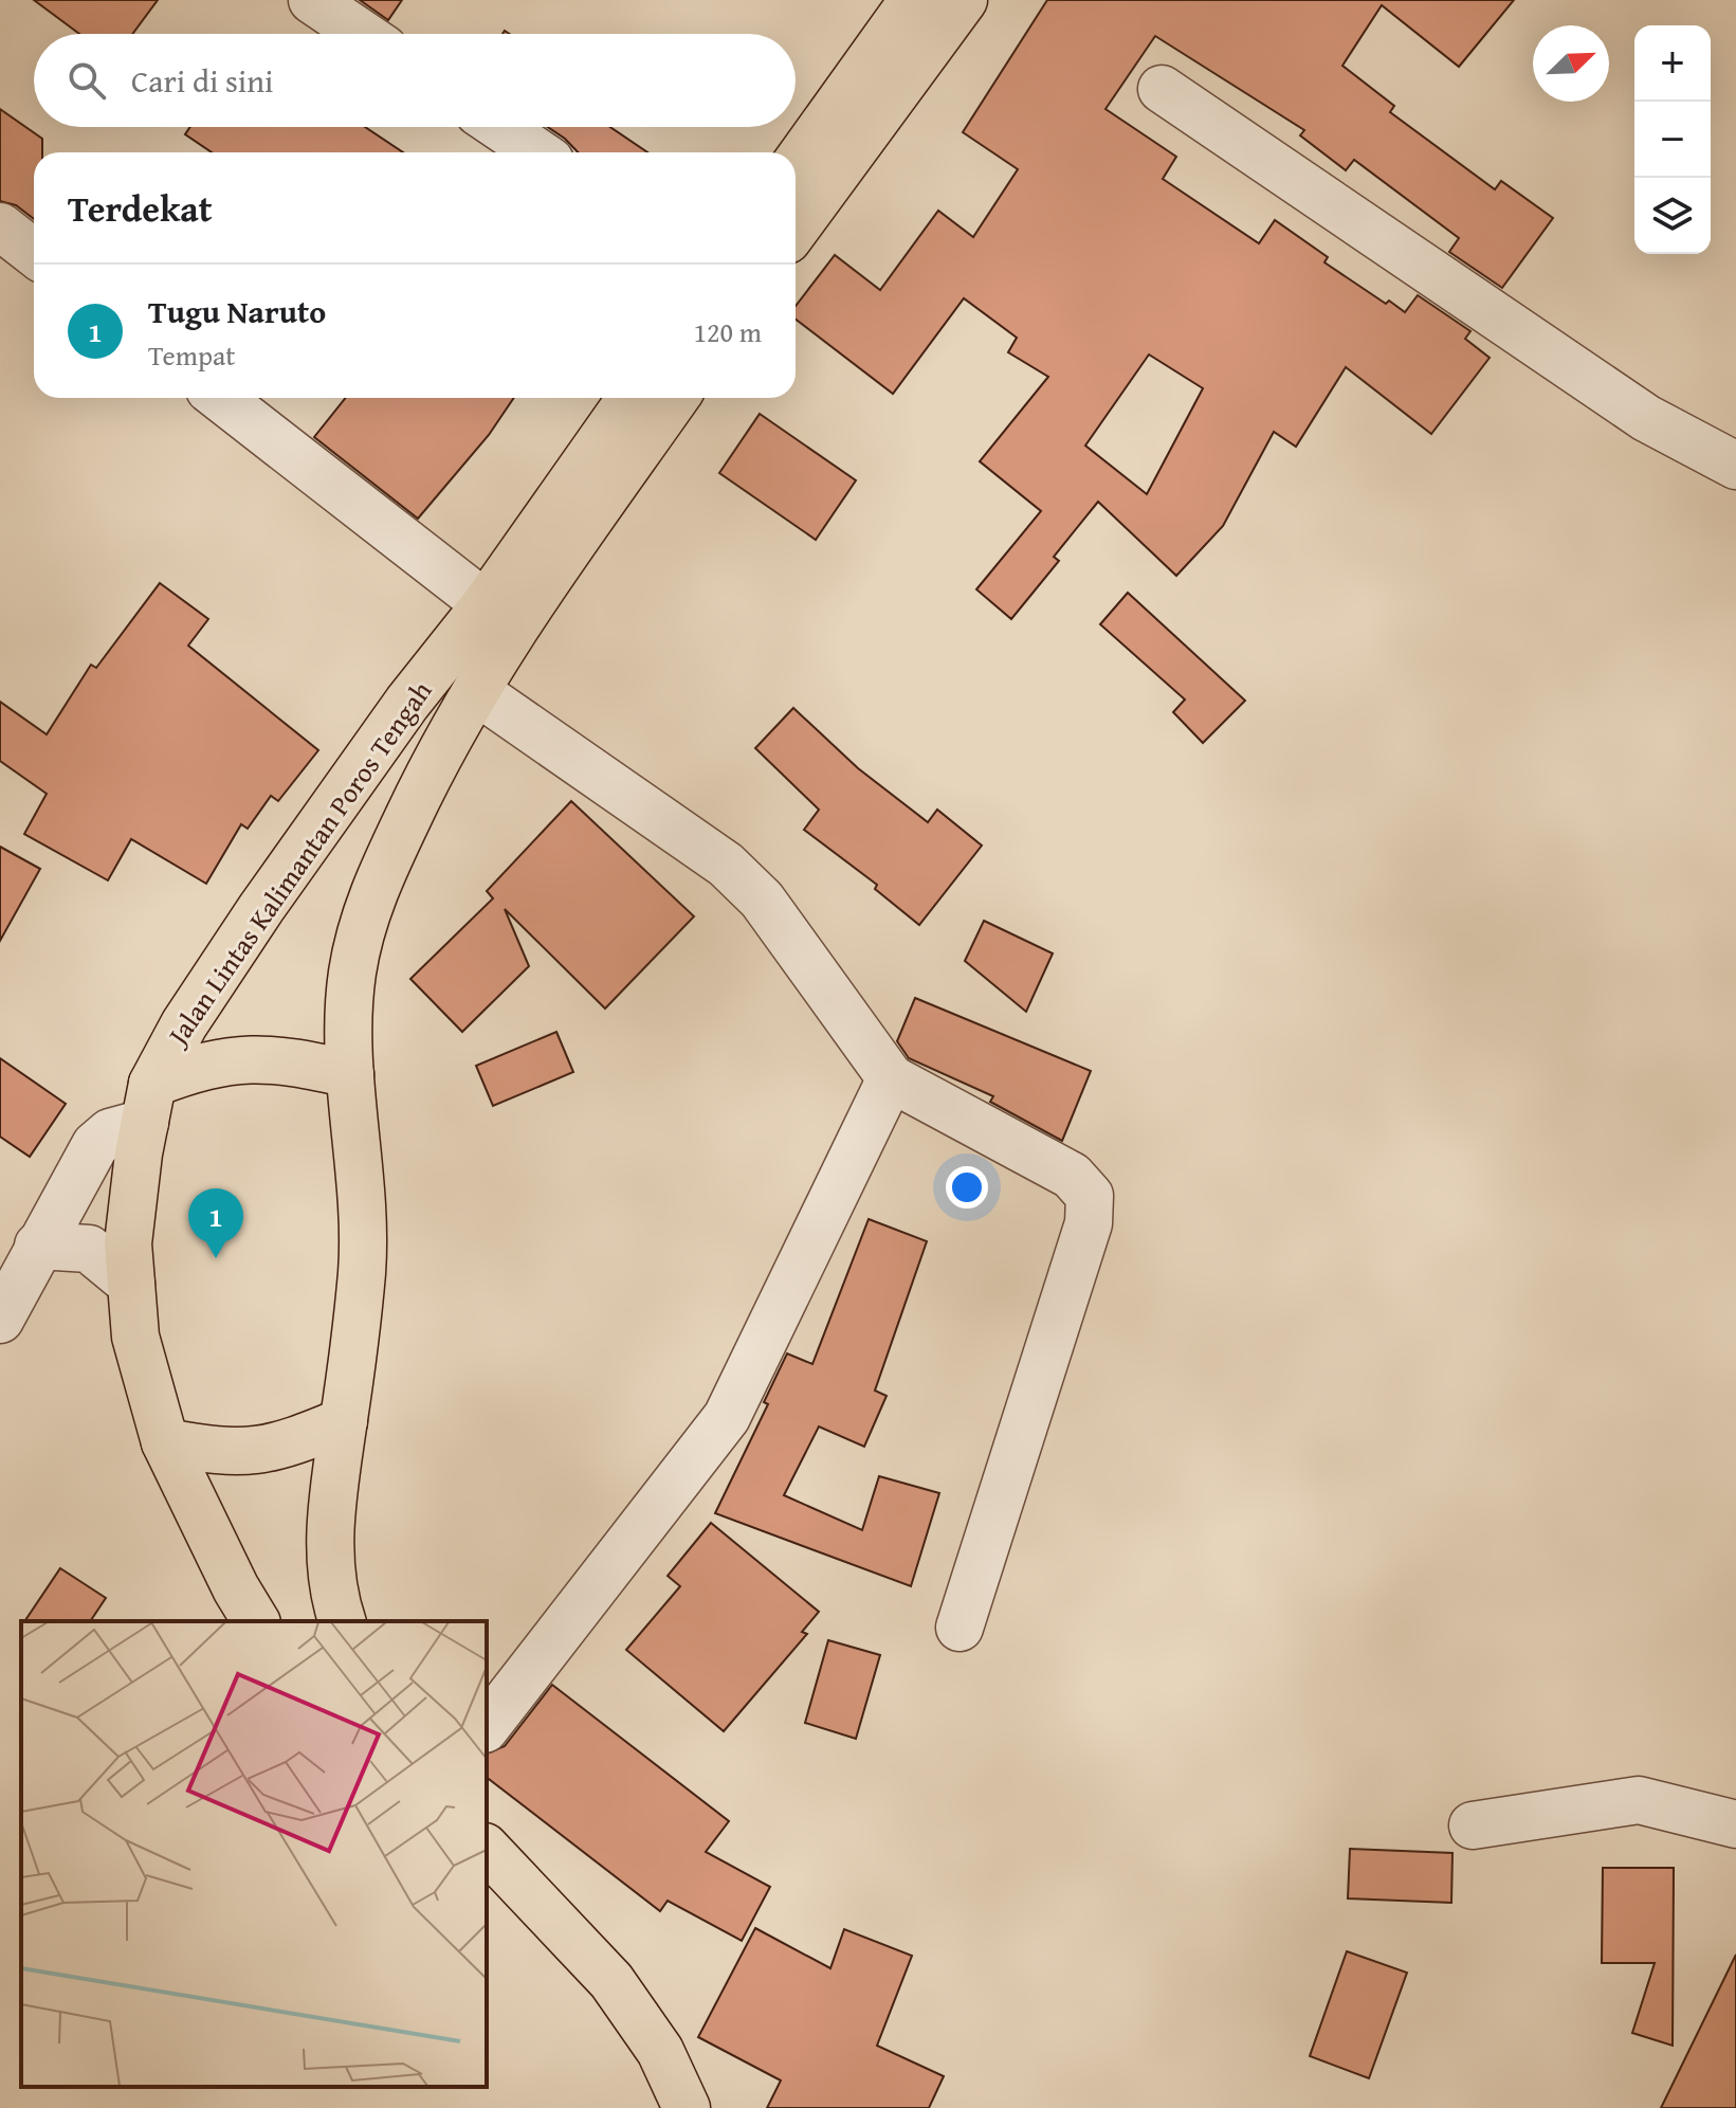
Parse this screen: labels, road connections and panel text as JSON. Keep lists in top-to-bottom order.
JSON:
{
  "streets": {
    "main road": ["Jalan Lintas Kalimantan Poros Tengah"]
  },
  "north": "top right",
  "page": {
    "map_buttons": ["+", "−"],
    "search": "Cari di sini",
    "heading": "Terdekat",
    "list": [
      {
        "mark": "1",
        "name": "Tugu Naruto",
        "note": "Tempat",
        "value": "120 m"
      }
    ],
    "pins": "1"
  }
}
